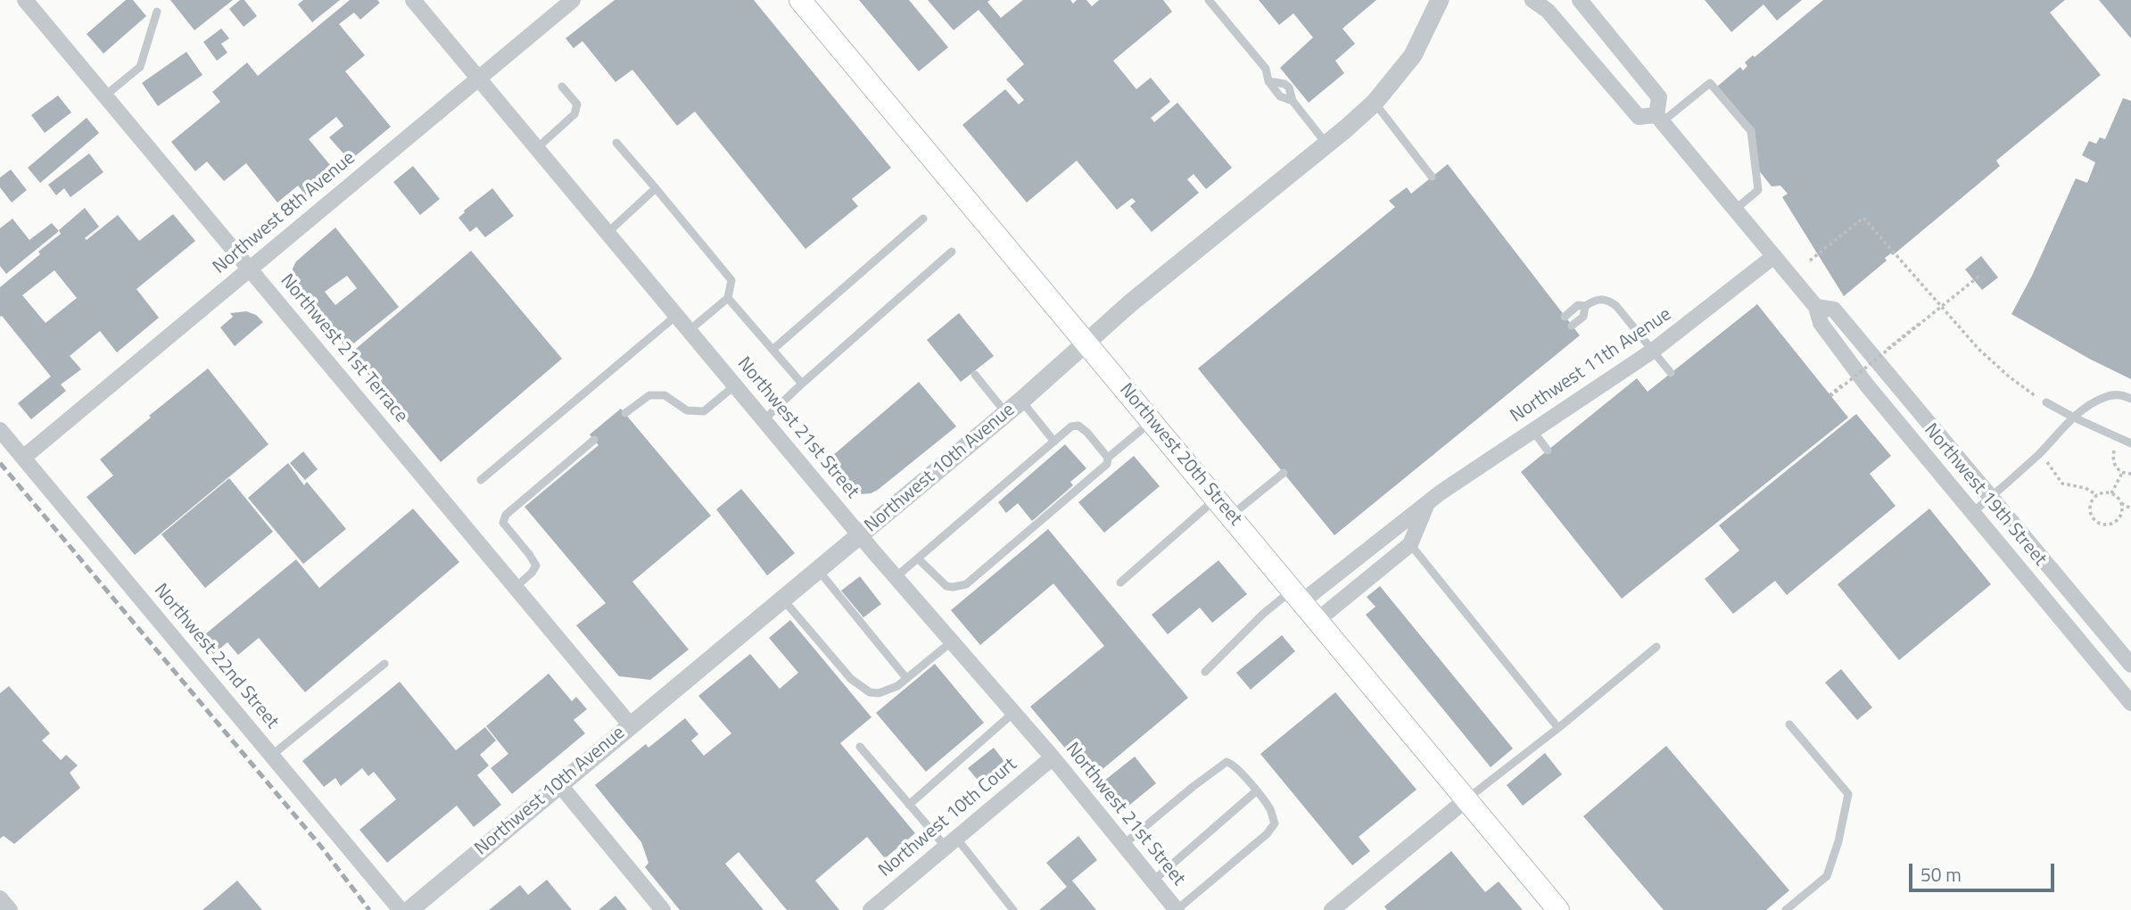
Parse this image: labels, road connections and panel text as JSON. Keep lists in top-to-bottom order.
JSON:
{
  "streets": {
    "main road": ["Northwest 20th Street"],
    "street": [
      "Northwest 8th Avenue",
      "Northwest 21st Terrace",
      "Northwest 11th Avenue",
      "Northwest 21st Street",
      "Northwest 10th Avenue",
      "Northwest 19th Street",
      "Northwest 22nd Street",
      "Northwest 10th Court"
    ]
  },
  "crossings": [
    ["Northwest 8th Avenue", "Northwest 21st Terrace"],
    ["Northwest 8th Avenue", "Northwest 21st Street"],
    ["Northwest 8th Avenue", "Northwest 22nd Street"],
    ["Northwest 21st Terrace", "Northwest 10th Avenue"],
    ["Northwest 11th Avenue", "Northwest 20th Street"],
    ["Northwest 11th Avenue", "Northwest 19th Street"],
    ["Northwest 21st Street", "Northwest 10th Avenue"],
    ["Northwest 21st Street", "Northwest 10th Court"],
    ["Northwest 20th Street", "Northwest 10th Avenue"]
  ],
  "scale_bar": "50 m"
}
